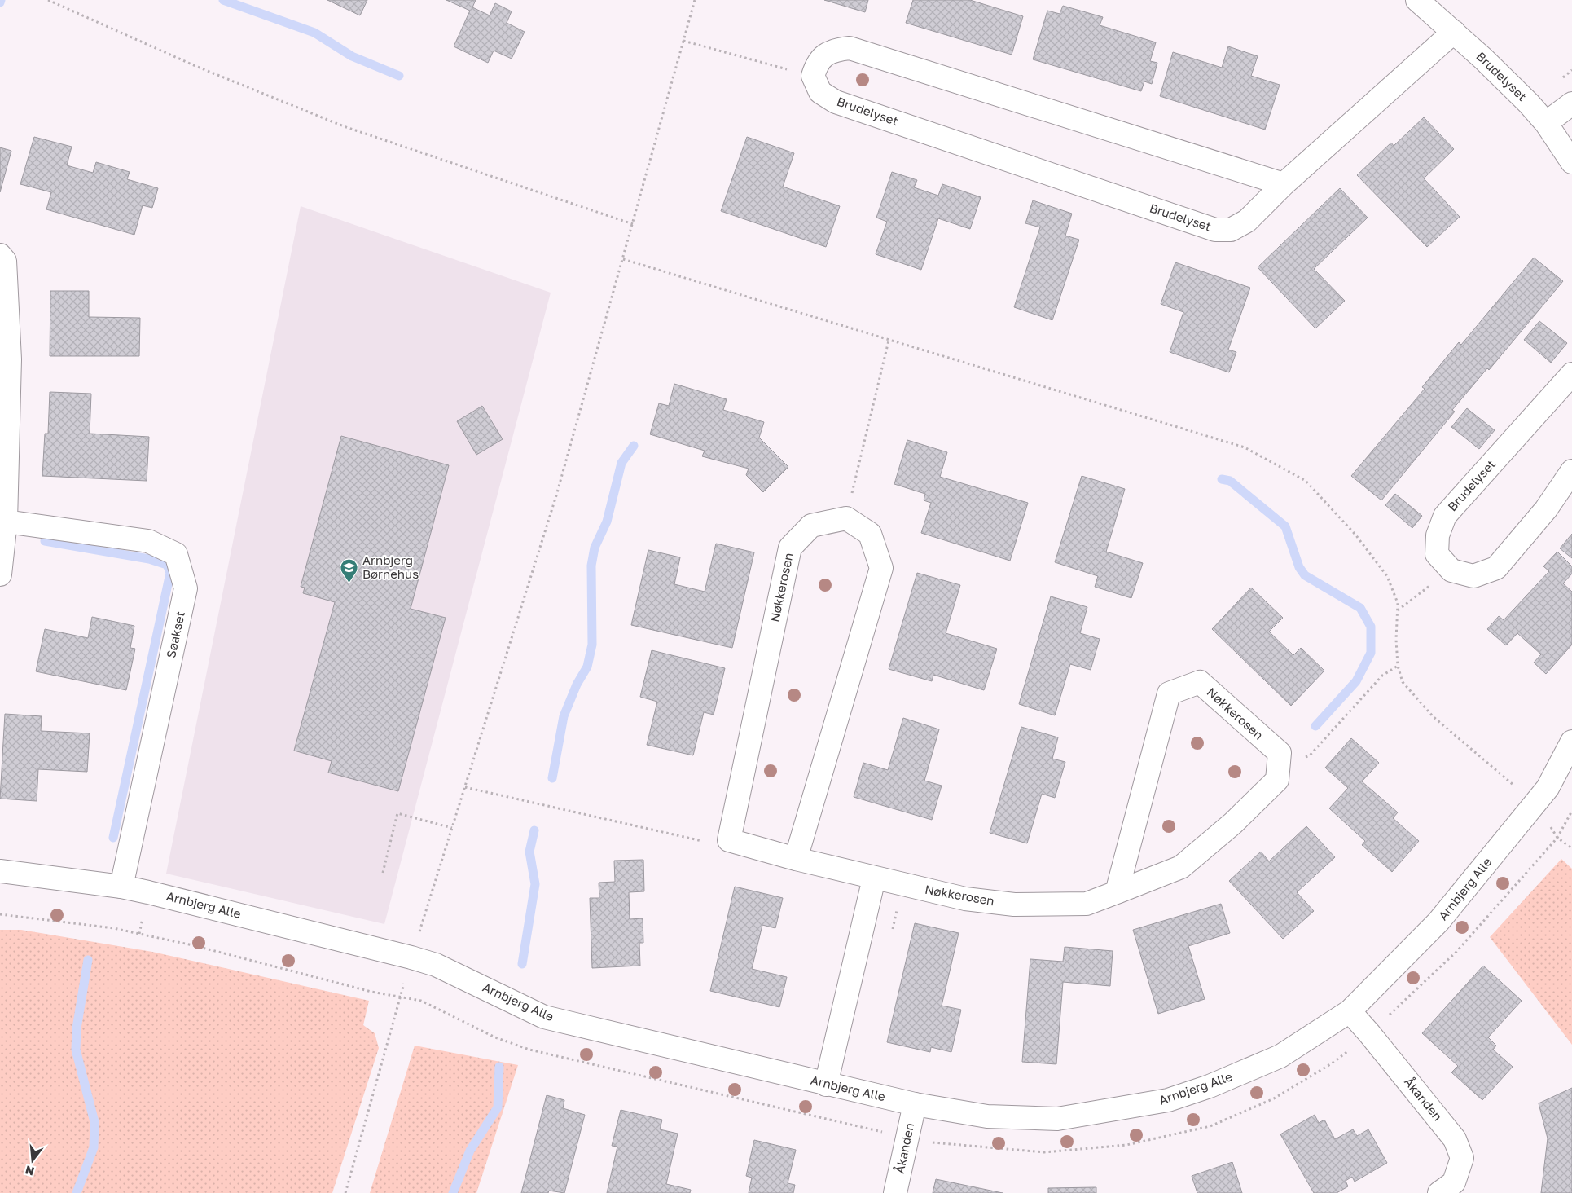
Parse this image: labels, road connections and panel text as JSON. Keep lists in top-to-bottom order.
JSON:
{
  "streets": {
    "street": [
      "Brudelyset",
      "Nøkkerosen",
      "Søakset",
      "Arnbjerg Alle",
      "Åkanden"
    ]
  },
  "crossings": [
    ["Søakset", "Arnbjerg Alle"],
    ["Arnbjerg Alle", "Åkanden"]
  ],
  "places": {
    "school or university": ["Arnbjerg Børnehus"]
  },
  "north": "bottom"
}
